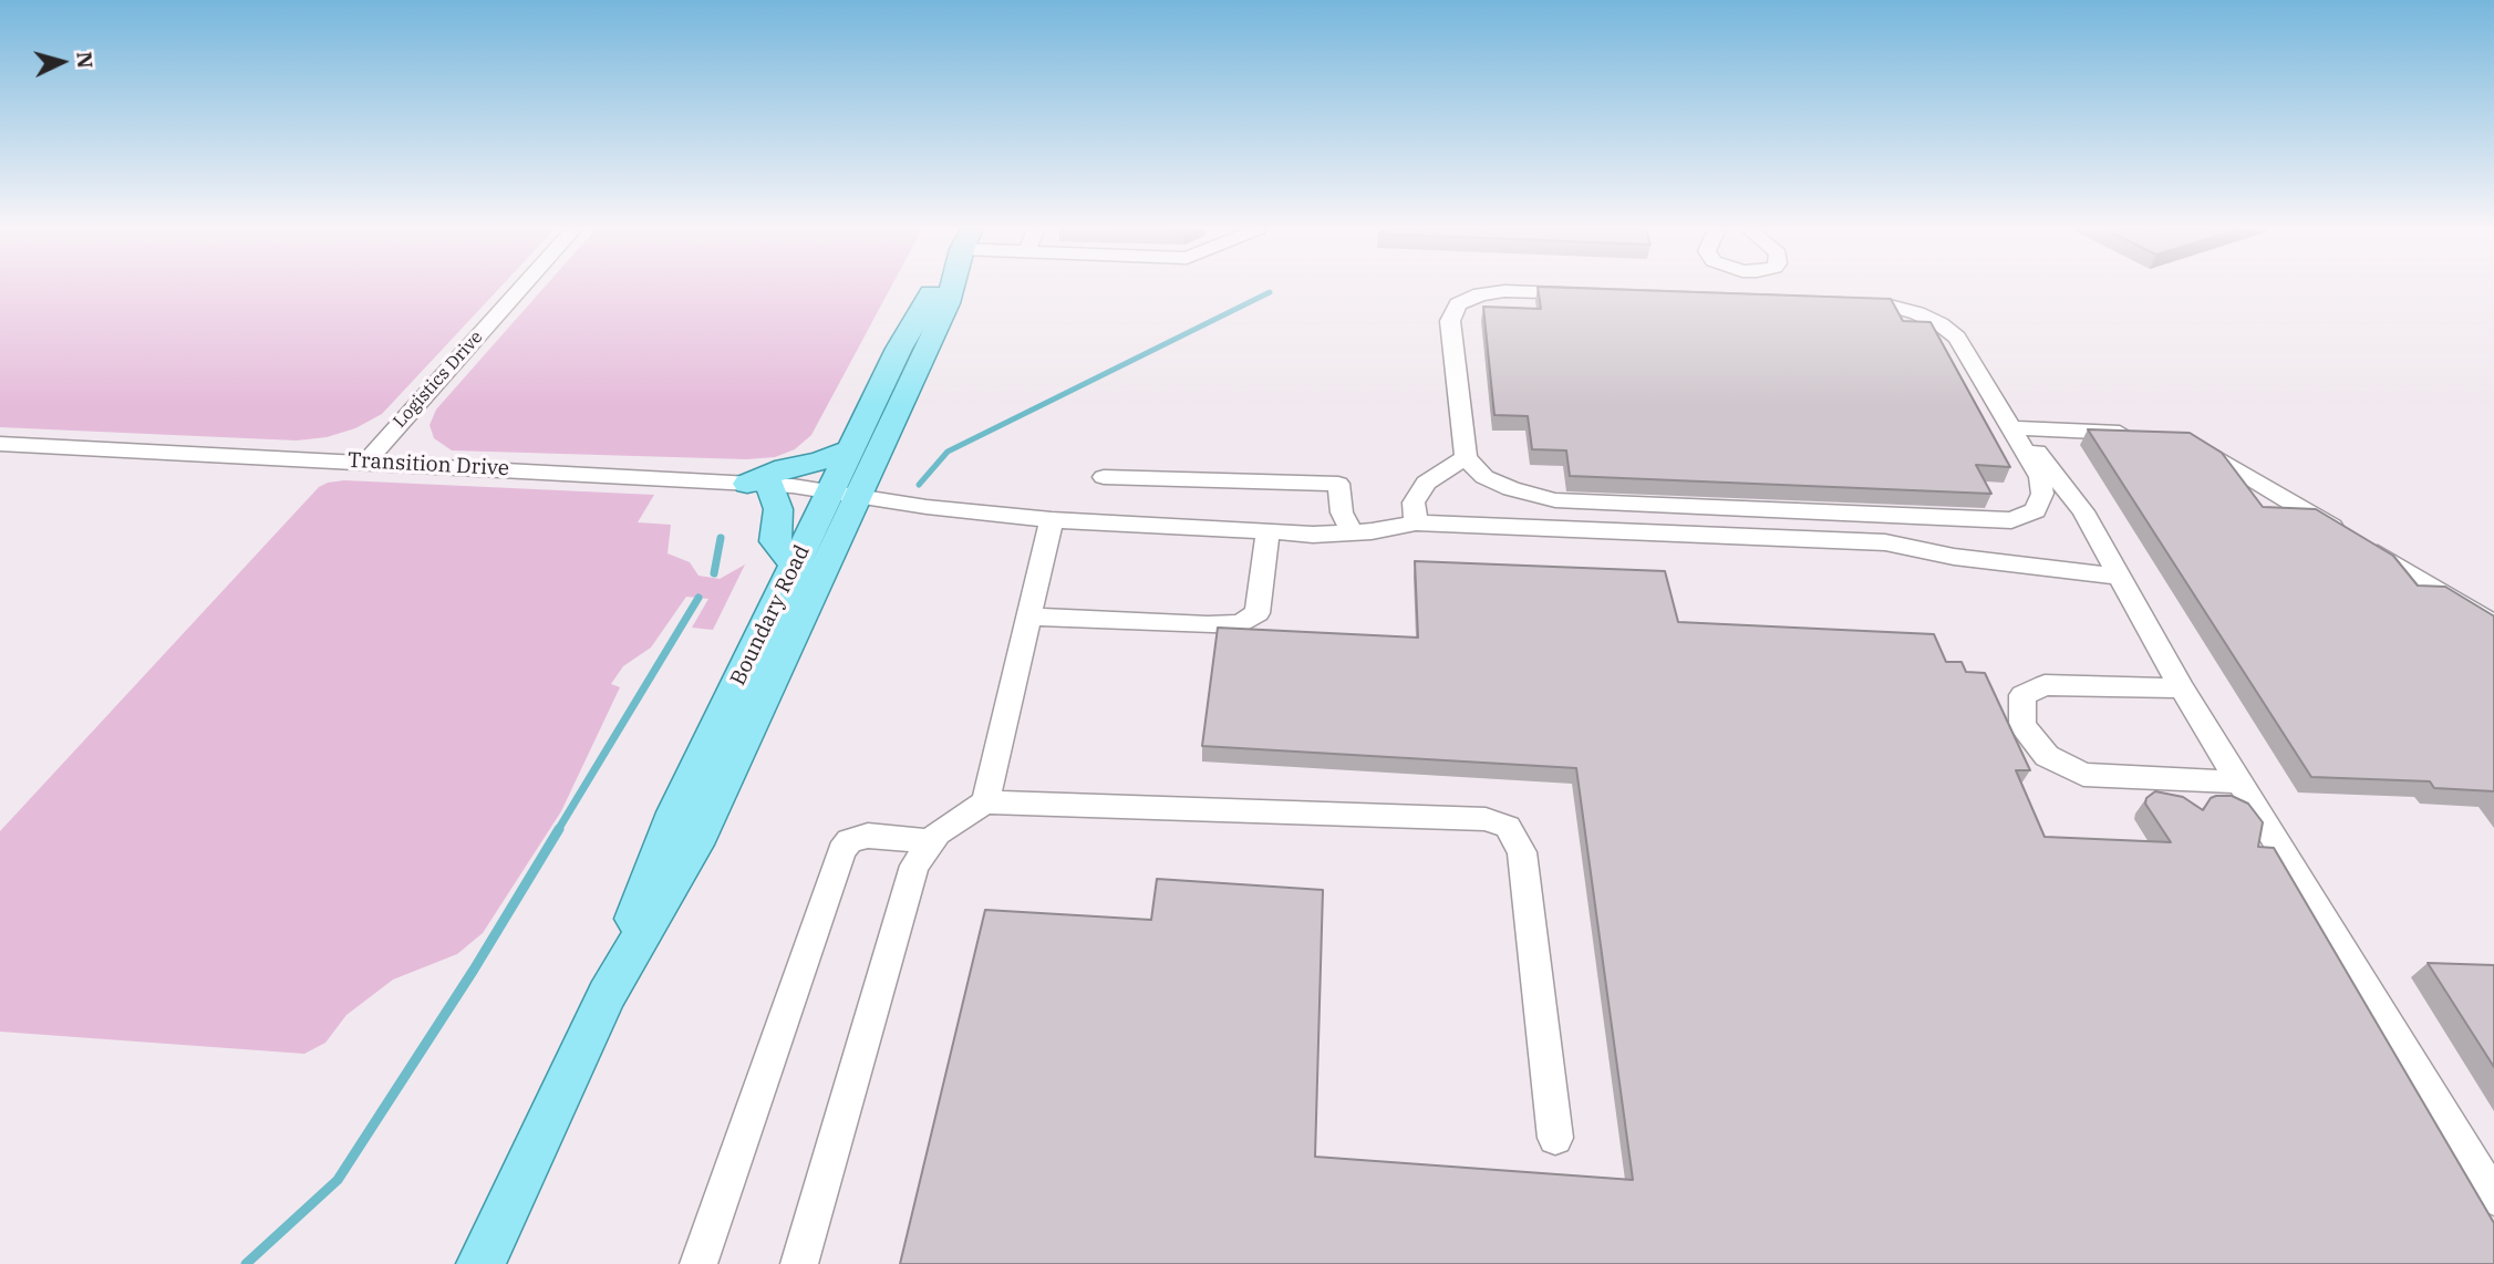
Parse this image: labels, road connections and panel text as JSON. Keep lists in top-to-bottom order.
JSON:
{
  "streets": {
    "main road": ["Boundary Road"],
    "street": ["Logistics Drive", "Transition Drive"]
  },
  "crossings": [
    ["Logistics Drive", "Transition Drive"],
    ["Transition Drive", "Boundary Road"]
  ],
  "north": "right"
}
